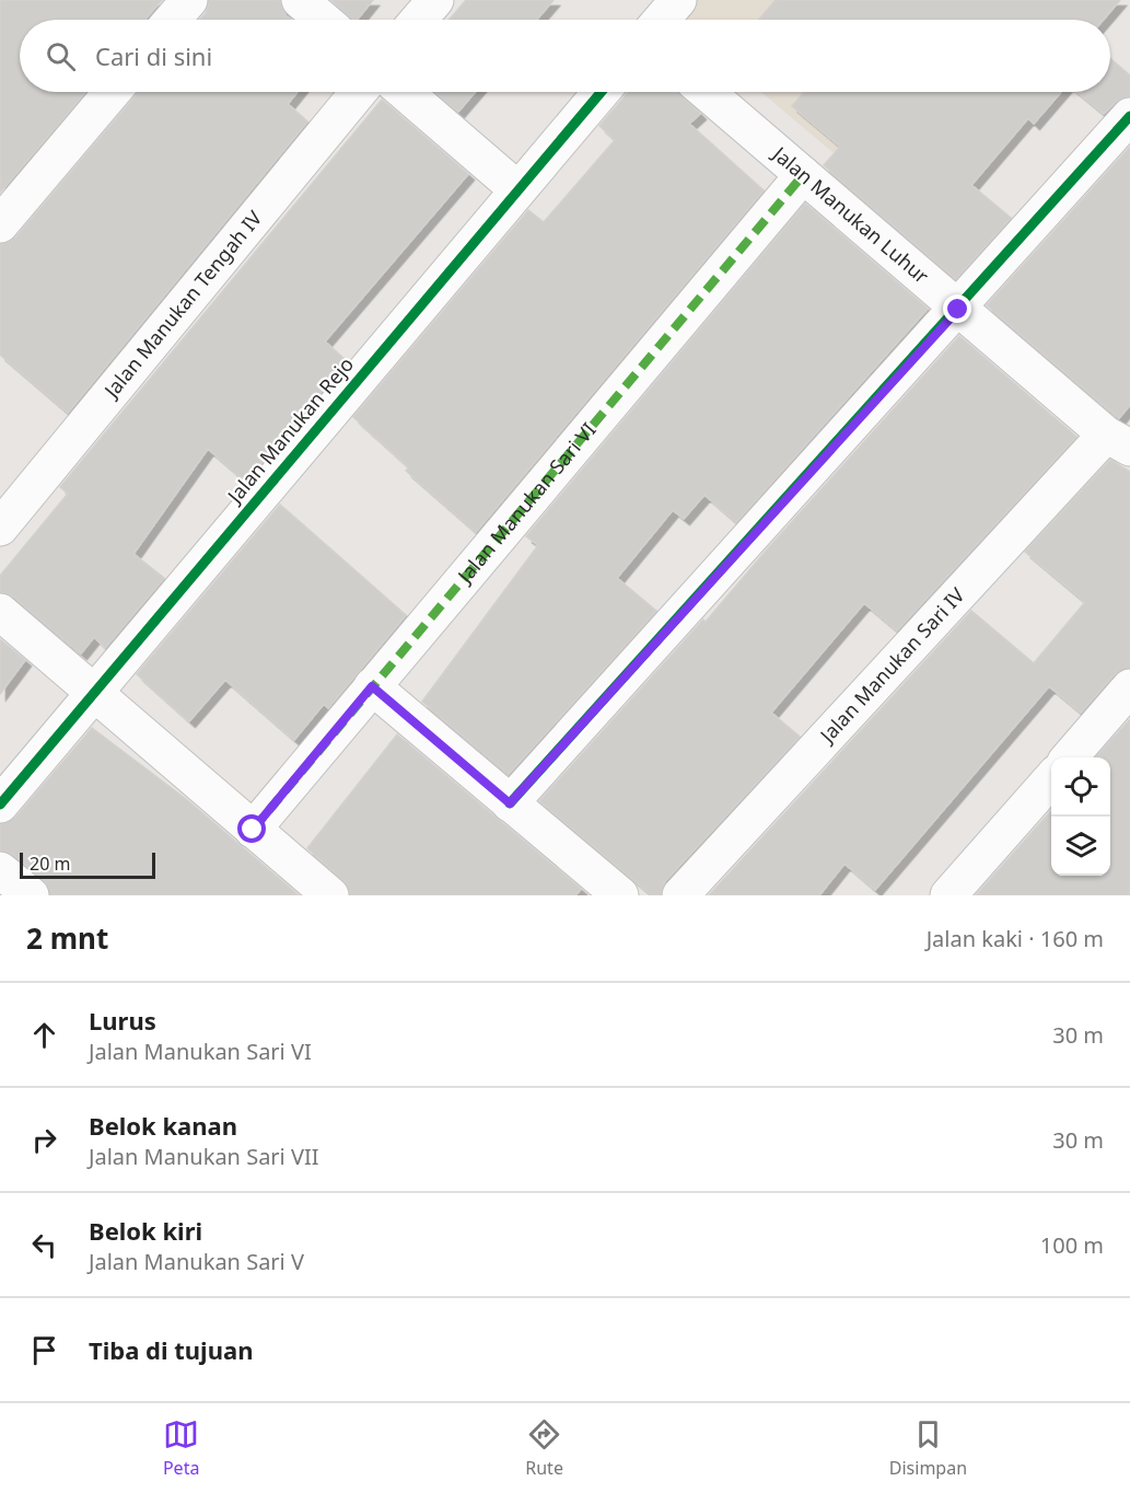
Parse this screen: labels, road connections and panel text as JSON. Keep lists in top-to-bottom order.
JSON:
{
  "streets": {
    "street": [
      "Jalan Manukan Luhur",
      "Jalan Manukan Tengah IV",
      "Jalan Manukan Rejo",
      "Jalan Manukan Sari VI",
      "Jalan Manukan Sari IV"
    ]
  },
  "crossings": [
    ["Jalan Manukan Luhur", "Jalan Manukan Sari VI"],
    ["Jalan Manukan Luhur", "Jalan Manukan Sari IV"]
  ],
  "scale_bar": "20 m",
  "page": {
    "search": "Cari di sini",
    "scale": "20 m",
    "heading": ["2 mnt", "Jalan kaki · 160 m"],
    "list": [
      ["Lurus", "Jalan Manukan Sari VI", "30 m"],
      ["Belok kanan", "Jalan Manukan Sari VII", "30 m"],
      ["Belok kiri", "Jalan Manukan Sari V", "100 m"],
      "Tiba di tujuan"
    ],
    "nav": ["Peta", "Rute", "Disimpan"]
  }
}
